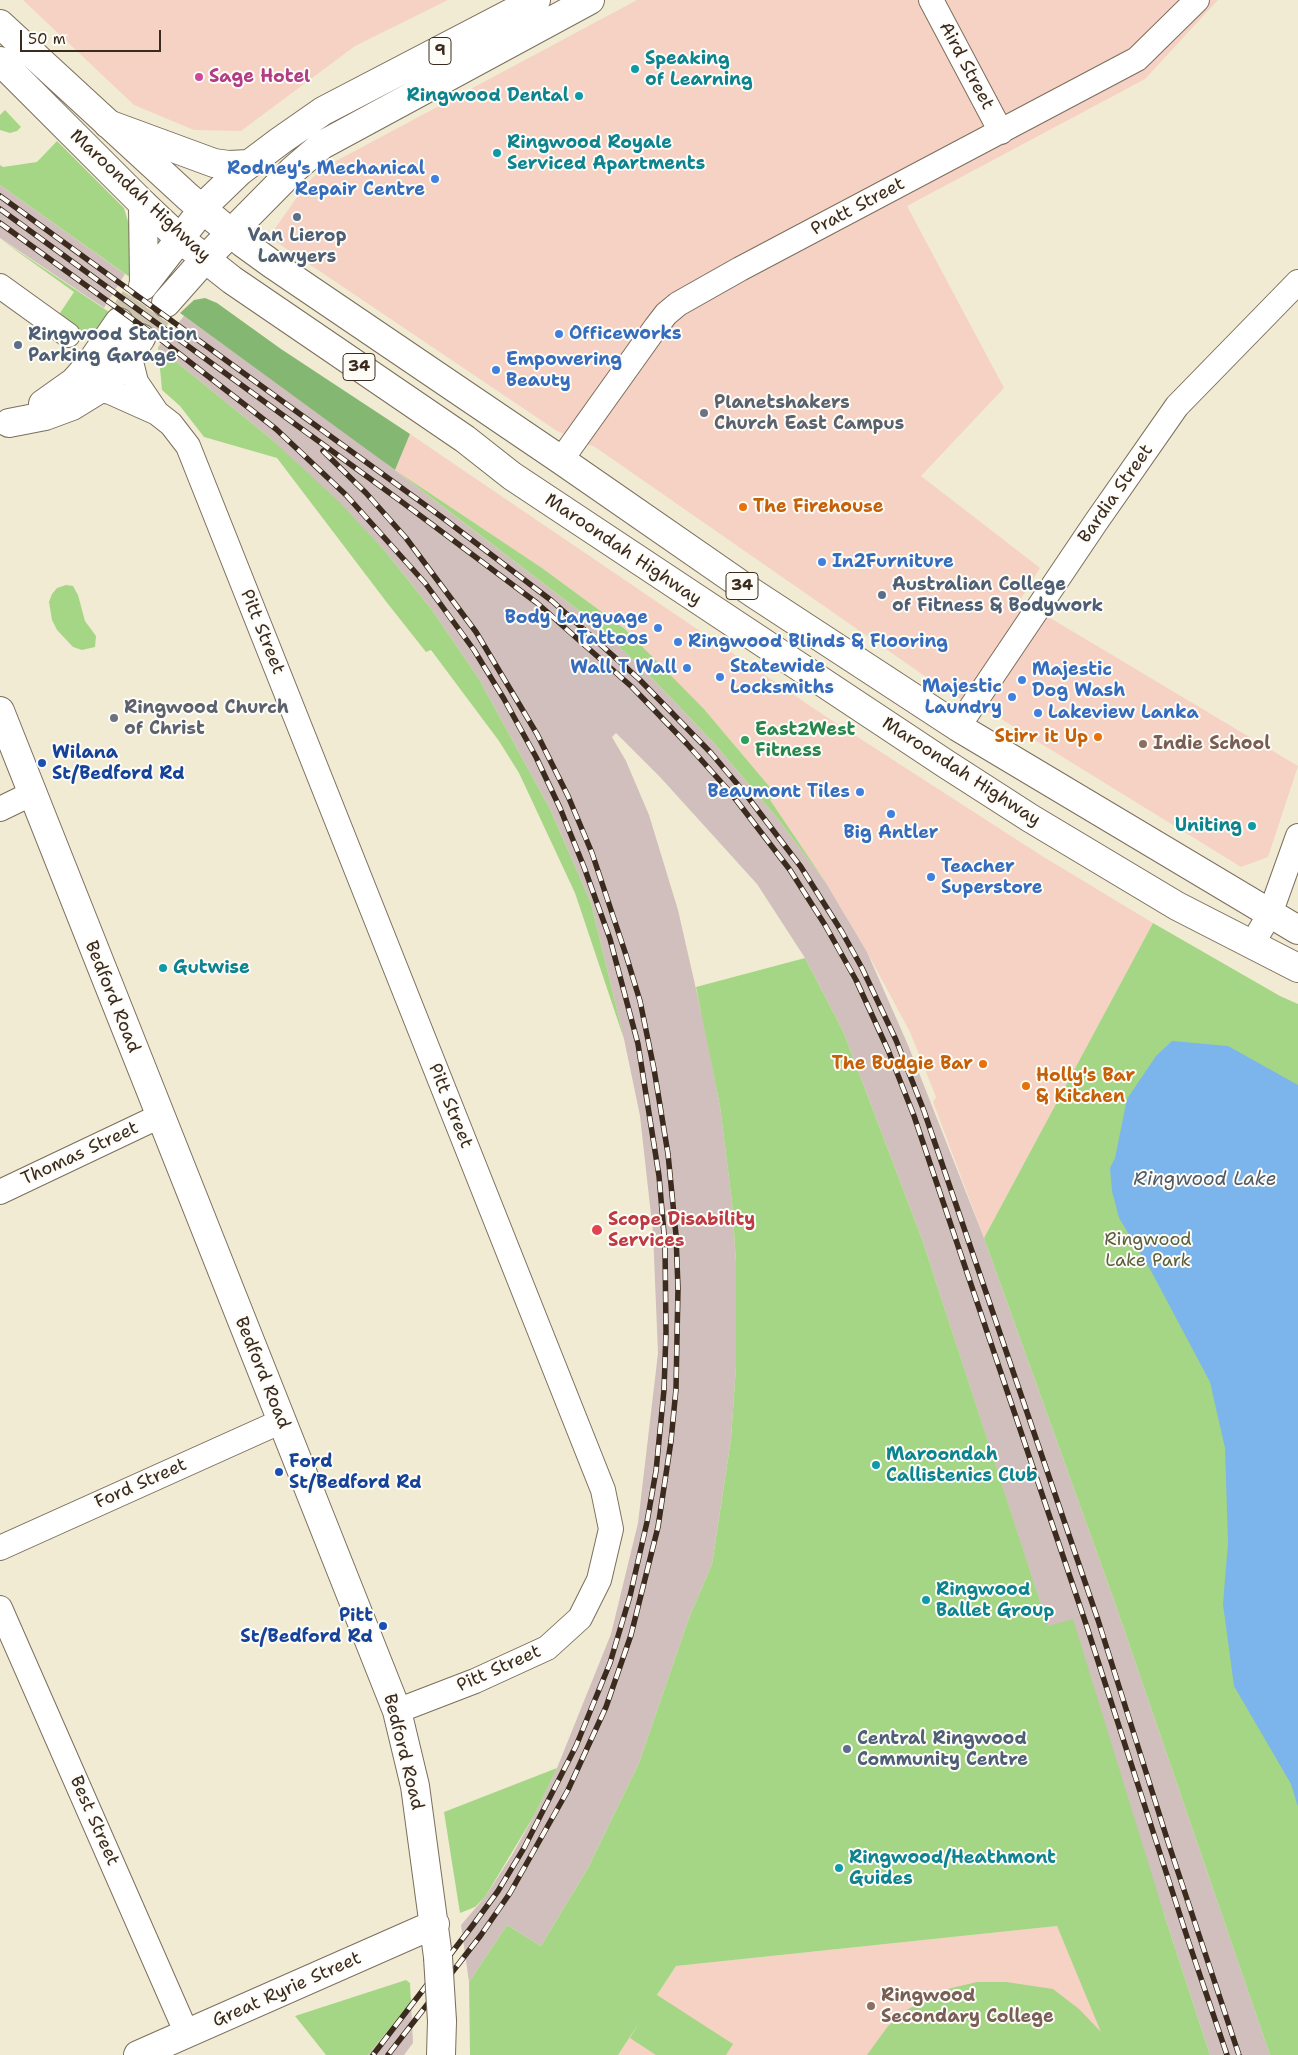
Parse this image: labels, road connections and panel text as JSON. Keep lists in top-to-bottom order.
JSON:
{
  "streets": {
    "main road": [
      "9",
      "Maroondah Highway",
      "34",
      "Bedford Road",
      "Great Ryrie Street"
    ],
    "street": [
      "Aird Street",
      "Pratt Street",
      "Bardia Street",
      "Pitt Street",
      "Thomas Street",
      "Ford Street",
      "Best Street"
    ]
  },
  "crossings": [
    ["9", "Maroondah Highway"],
    ["Aird Street", "Pratt Street"],
    ["Maroondah Highway", "Pratt Street"],
    ["Maroondah Highway", "Bardia Street"],
    ["Pitt Street", "Bedford Road"],
    ["Bedford Road", "Thomas Street"],
    ["Bedford Road", "Ford Street"],
    ["Bedford Road", "Great Ryrie Street"],
    ["Best Street", "Great Ryrie Street"]
  ],
  "water": ["Ringwood Lake"],
  "parks": ["Ringwood Lake Park"],
  "places": [
    "Speaking of Learning",
    "Sage Hotel",
    "Ringwood Dental",
    "Ringwood Royale Serviced Apartments",
    "Rodney's Mechanical Repair Centre",
    "Van Lierop Lawyers",
    "Officeworks",
    "Ringwood Station Parking Garage",
    "Empowering Beauty",
    "Planetshakers Church East Campus",
    "The Firehouse",
    "In2Furniture",
    "Australian College of Fitness & Bodywork",
    "Body Language Tattoos",
    "Ringwood Blinds & Flooring",
    "Wall T Wall",
    "Statewide Locksmiths",
    "Majestic Dog Wash",
    "Majestic Laundry",
    "Lakeview Lanka",
    "Ringwood Church of Christ",
    "Stirr it Up",
    "East2West Fitness",
    "Indie School",
    "Wilana St/Bedford Rd",
    "Beaumont Tiles",
    "Big Antler",
    "Uniting",
    "Teacher Superstore",
    "Gutwise",
    "The Budgie Bar",
    "Holly's Bar & Kitchen",
    "Scope Disability Services",
    "Maroondah Callistenics Club",
    "Ford St/Bedford Rd",
    "Ringwood Ballet Group",
    "Pitt St/Bedford Rd",
    "Central Ringwood Community Centre",
    "Ringwood/Heathmont Guides",
    "Ringwood Secondary College"
  ],
  "scale_bar": "50 m"
}
